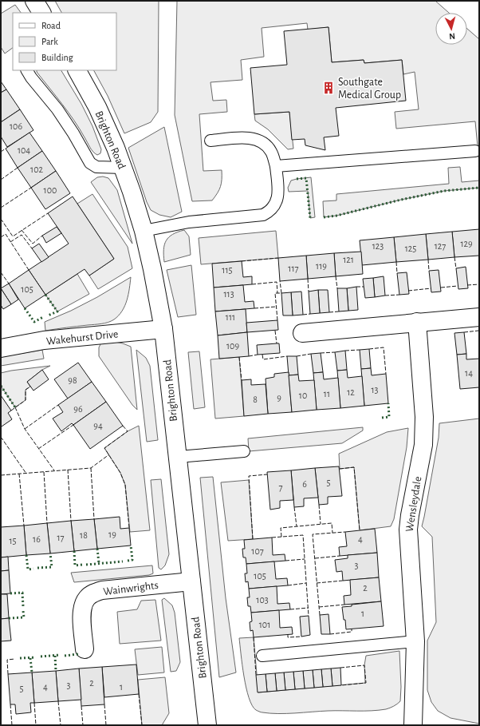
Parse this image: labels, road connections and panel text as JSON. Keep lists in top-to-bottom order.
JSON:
{
  "streets": {
    "street": [
      "Brighton Road",
      "Wakehurst Drive",
      "Wensleydale",
      "Wainwrights"
    ]
  },
  "crossings": [
    ["Brighton Road", "Wakehurst Drive"],
    ["Brighton Road", "Wainwrights"]
  ],
  "places": {
    "building": ["Southgate Medical Group"]
  },
  "house_numbers": [
    "106",
    "104",
    "102",
    "100",
    "129",
    "123",
    "127",
    "125",
    "121",
    "119",
    "117",
    "115",
    "105",
    "113",
    "111",
    "109",
    "14",
    "98",
    "13",
    "12",
    "11",
    "10",
    "9",
    "8",
    "96",
    "94",
    "5",
    "6",
    "7",
    "19",
    "18",
    "17",
    "16",
    "4",
    "15",
    "107",
    "3",
    "105",
    "2",
    "103",
    "1",
    "101",
    "2",
    "3",
    "4",
    "1",
    "5"
  ],
  "legend": ["Road", "Park", "Building"],
  "north": "bottom"
}
